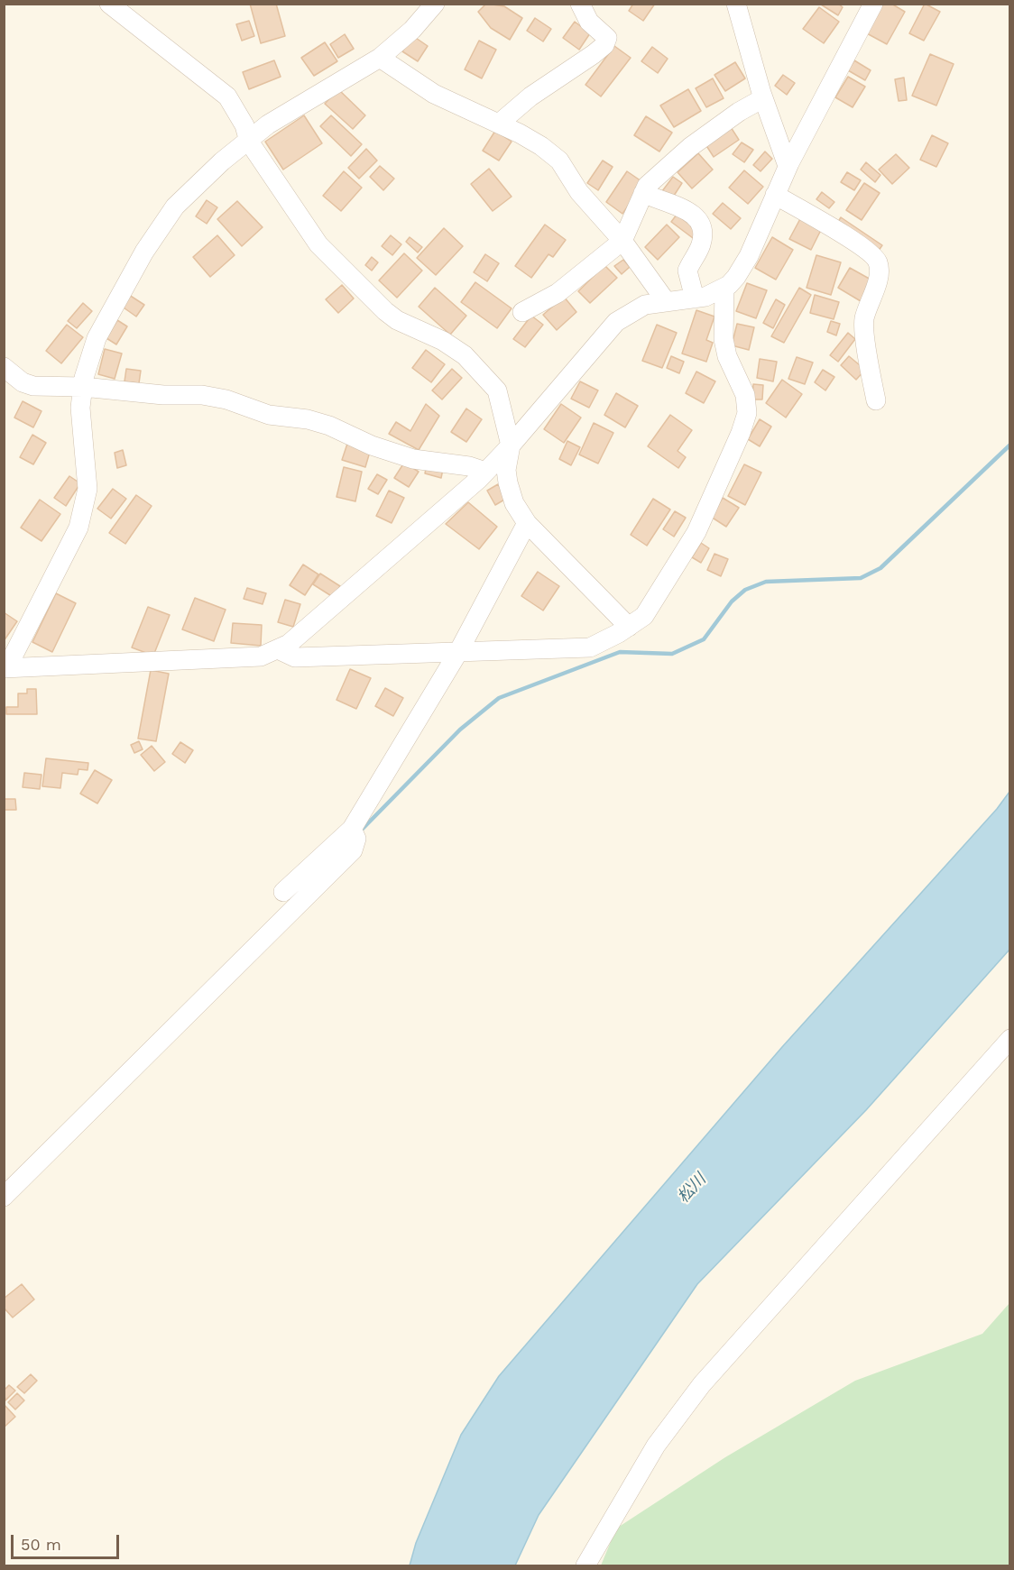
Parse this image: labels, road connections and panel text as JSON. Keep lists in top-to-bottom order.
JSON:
{
  "water": ["松川"],
  "scale_bar": "50 m"
}
